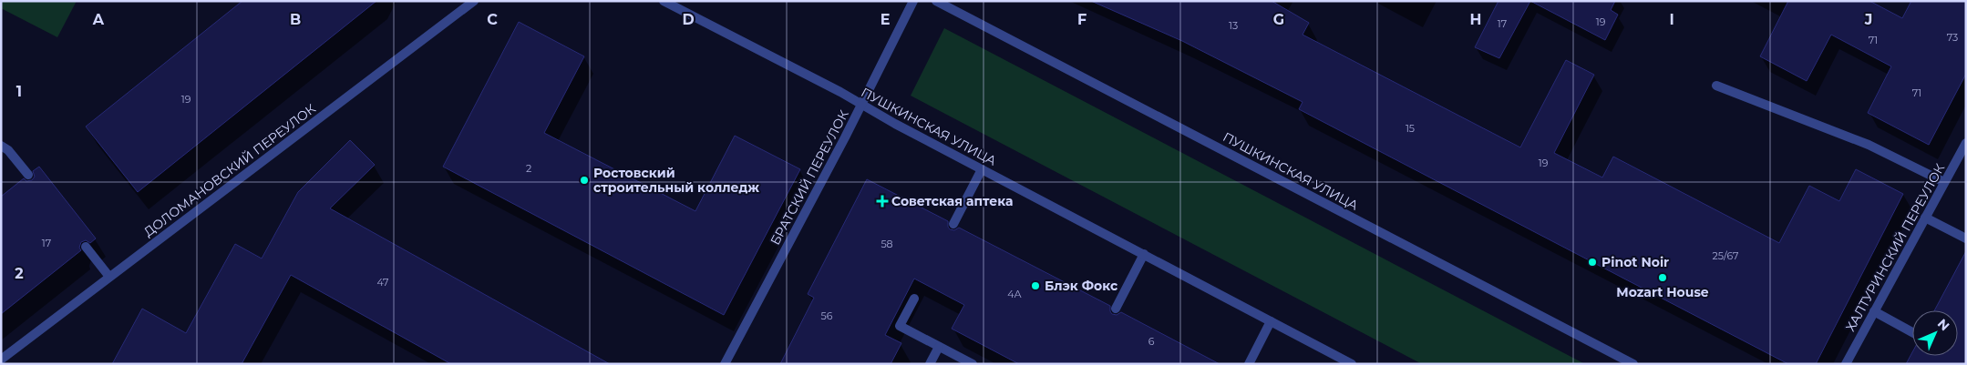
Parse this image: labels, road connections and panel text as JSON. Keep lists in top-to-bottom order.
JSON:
{
  "streets": {
    "street": [
      "ПУШКИНСКАЯ УЛИЦА",
      "ДОЛОМАНОВСКИЙ ПЕРЕУЛОК",
      "БРАТСКИЙ ПЕРЕУЛОК",
      "ХАЛТУРИНСКИЙ ПЕРЕУЛОК"
    ]
  },
  "crossings": [
    ["ПУШКИНСКАЯ УЛИЦА", "БРАТСКИЙ ПЕРЕУЛОК"]
  ],
  "places": {
    "other": [
      "Ростовский строительный колледж",
      "Pinot Noir",
      "Mozart House",
      "Блэк Фокс"
    ],
    "health": ["Советская аптека"]
  },
  "house_numbers": [
    "19",
    "17",
    "13",
    "73",
    "71",
    "71",
    "19",
    "15",
    "19",
    "2",
    "17",
    "58",
    "25/67",
    "47",
    "4А",
    "56",
    "6"
  ],
  "north": "top right",
  "grid": {
    "columns": [
      "A",
      "B",
      "C",
      "D",
      "E",
      "F",
      "G",
      "H",
      "I",
      "J"
    ],
    "rows": ["1", "2"]
  }
}
